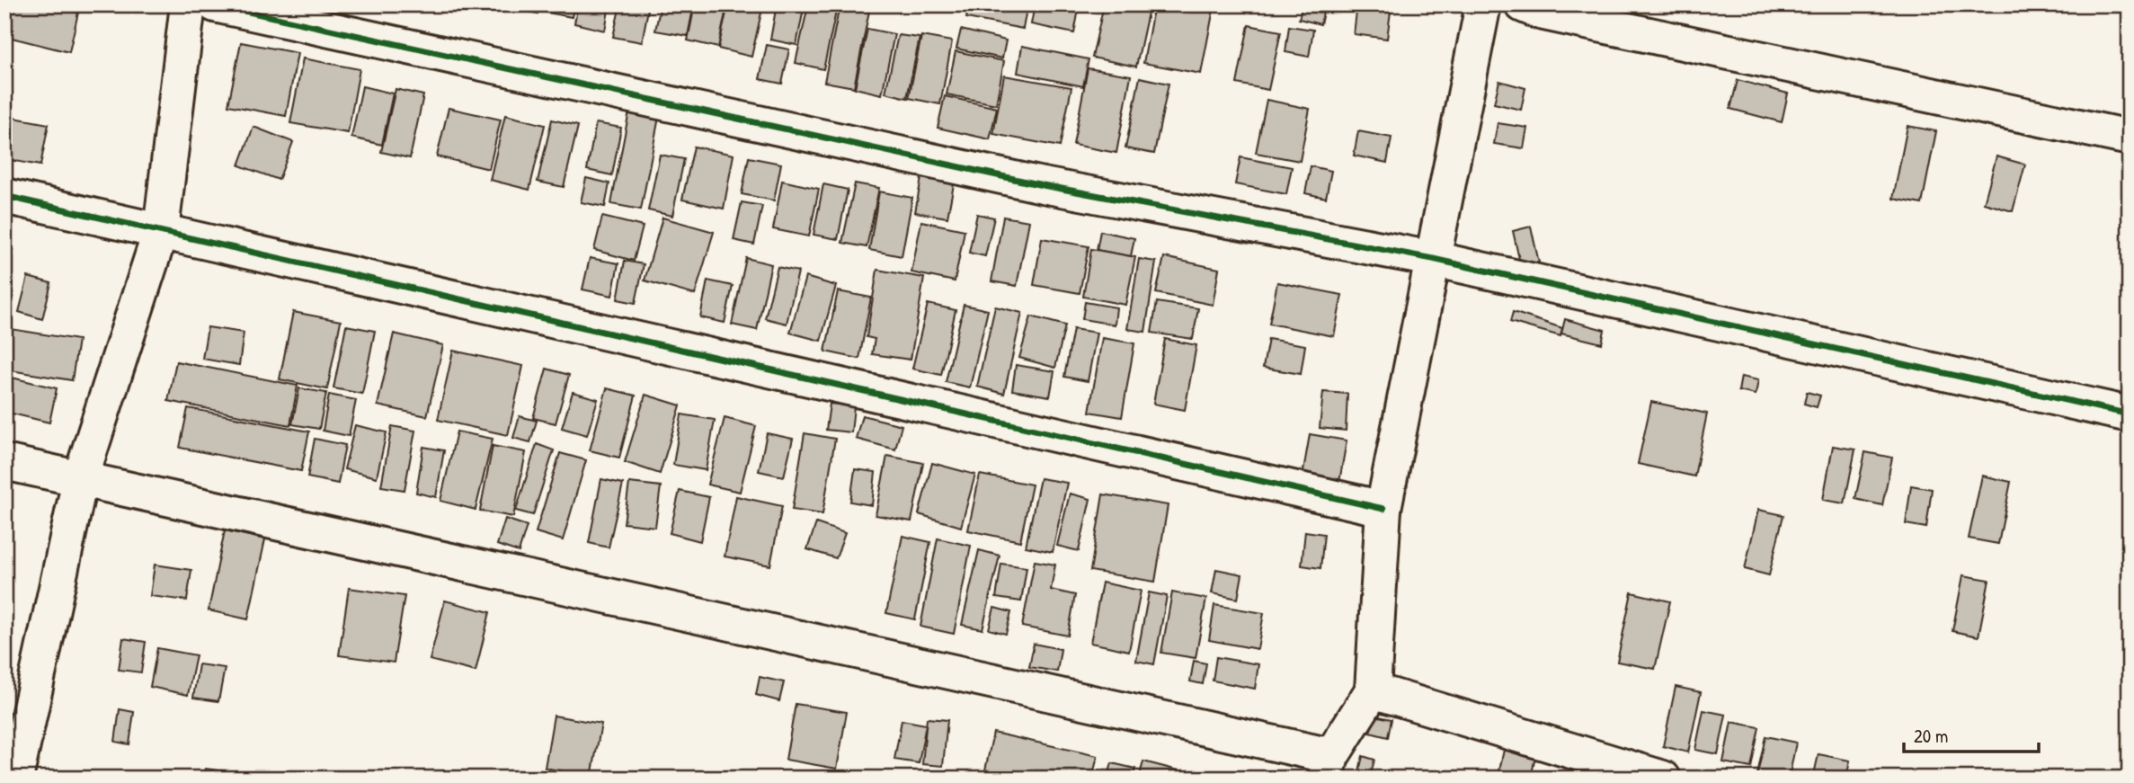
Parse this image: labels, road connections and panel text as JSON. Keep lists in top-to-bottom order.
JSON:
{
  "scale_bar": "20 m"
}
